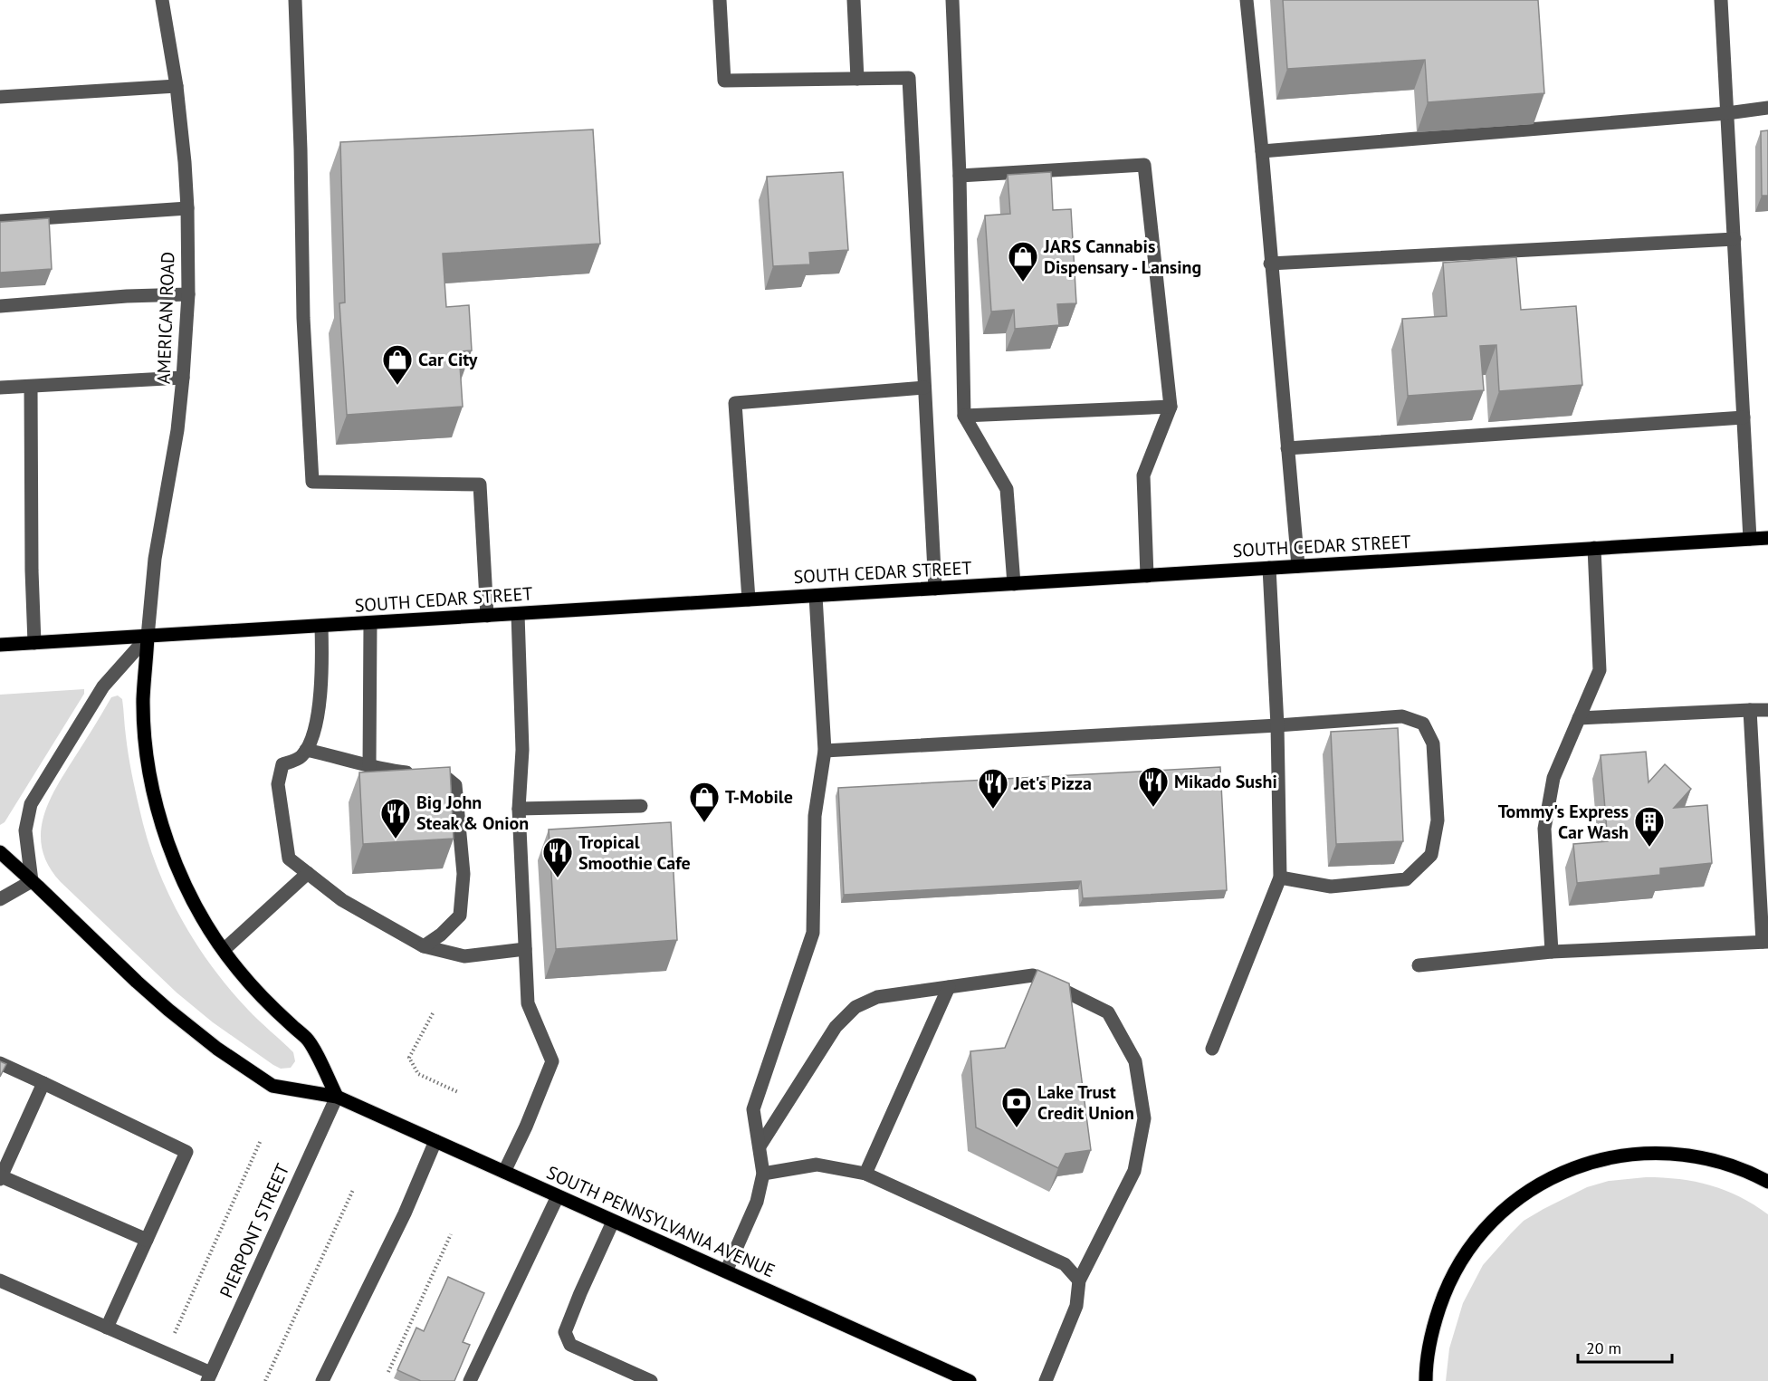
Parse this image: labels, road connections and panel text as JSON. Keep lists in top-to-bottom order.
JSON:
{
  "streets": {
    "main road": ["SOUTH CEDAR STREET", "SOUTH PENNSYLVANIA AVENUE"],
    "street": ["AMERICAN ROAD", "PIERPONT STREET"]
  },
  "crossings": [
    ["AMERICAN ROAD", "SOUTH CEDAR STREET"],
    ["SOUTH PENNSYLVANIA AVENUE", "PIERPONT STREET"]
  ],
  "places": {
    "shop": ["JARS Cannabis Dispensary - Lansing", "Car City", "T-Mobile"],
    "restaurant": [
      "Mikado Sushi",
      "Jet's Pizza",
      "Big John Steak & Onion",
      "Tropical Smoothie Cafe"
    ],
    "building": ["Tommy's Express Car Wash"],
    "bank": ["Lake Trust Credit Union"]
  },
  "scale_bar": "20 m"
}
